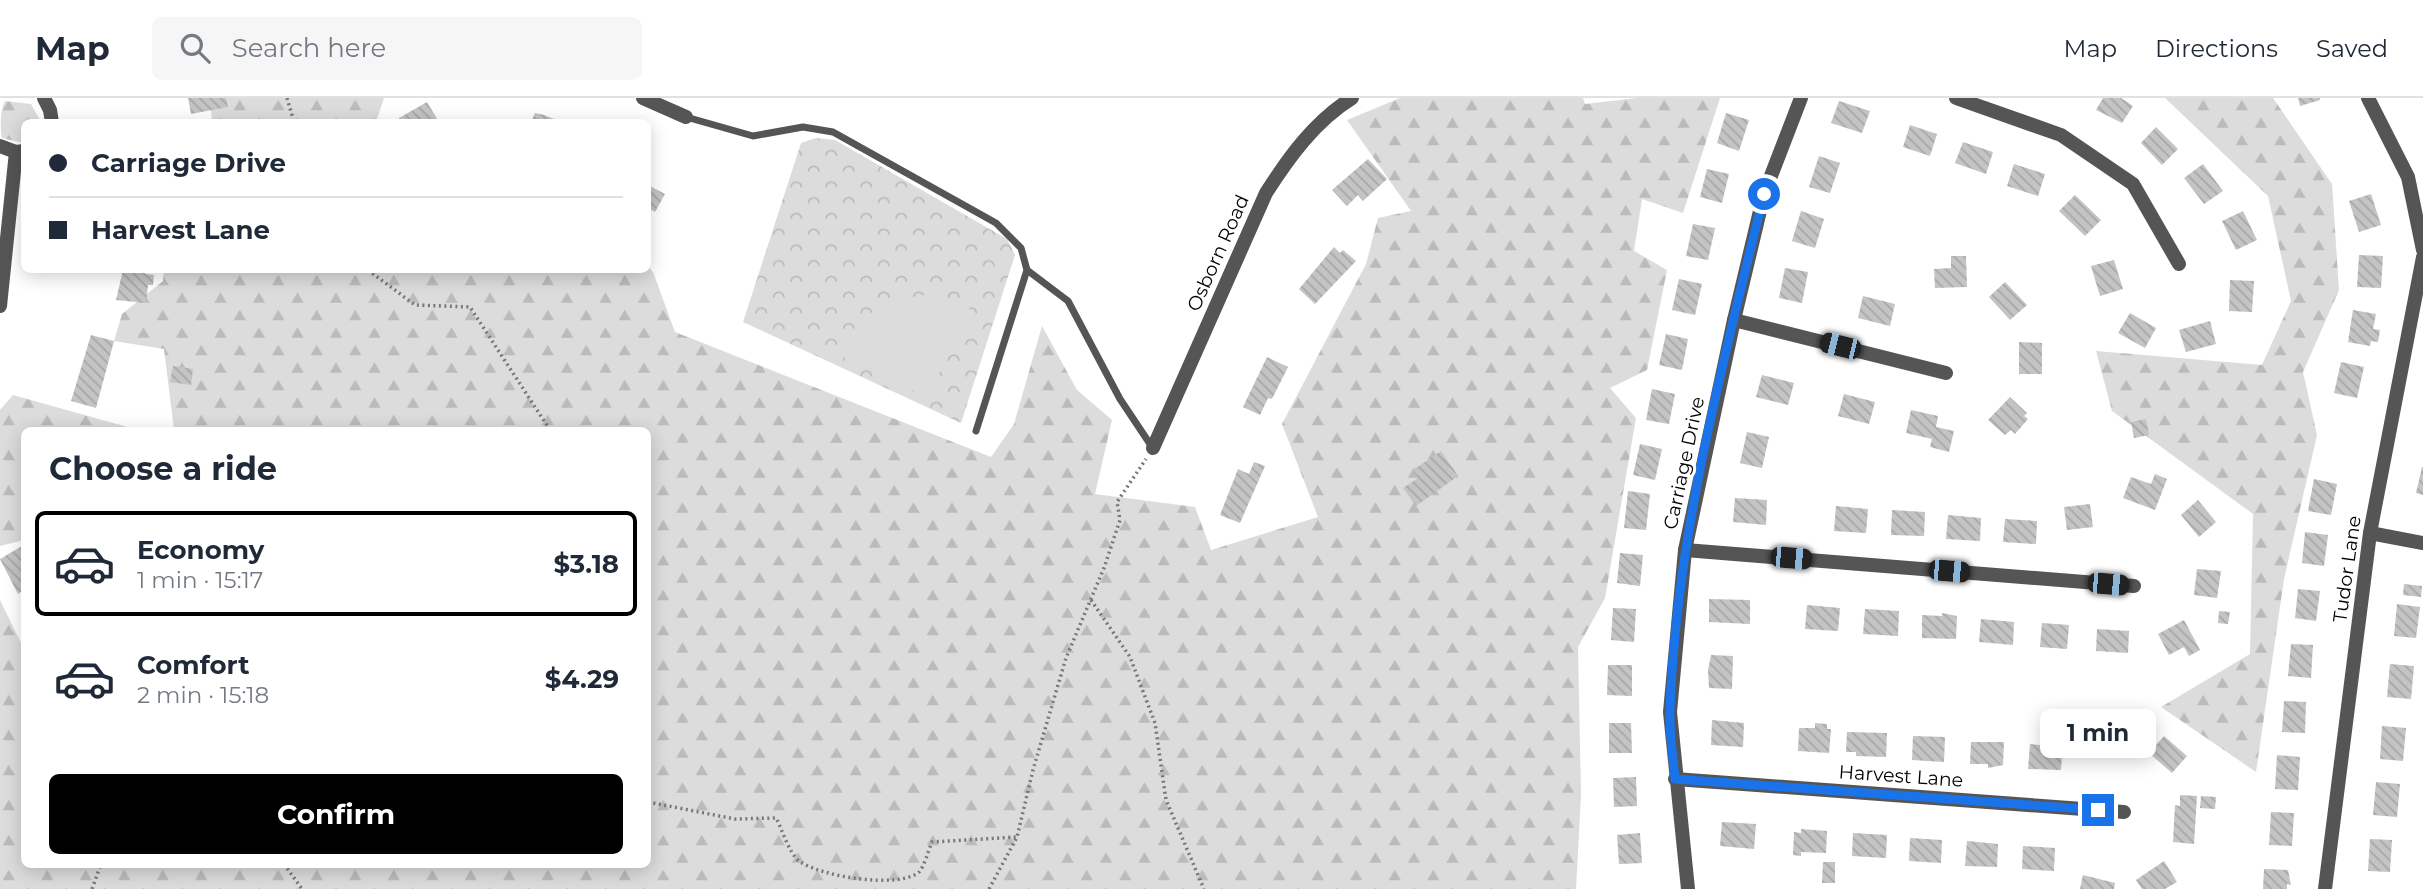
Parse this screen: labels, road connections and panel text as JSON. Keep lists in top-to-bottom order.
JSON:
{
  "streets": {
    "street": [
      "Osborn Road",
      "Carriage Drive",
      "Tudor Lane",
      "Harvest Lane"
    ]
  },
  "crossings": [
    ["Carriage Drive", "Harvest Lane"]
  ],
  "page": {
    "header": "Map",
    "search": "Search here",
    "nav": ["Map", "Directions", "Saved"],
    "banner": ["Carriage Drive", "Harvest Lane"],
    "heading": "Choose a ride",
    "list": [
      {
        "name": "Economy",
        "note": "1 min · 15:17",
        "value": "$3.18"
      },
      {
        "name": "Comfort",
        "note": "2 min · 15:18",
        "value": "$4.29"
      }
    ],
    "bubble": "1 min",
    "buttons": "Confirm"
  }
}
